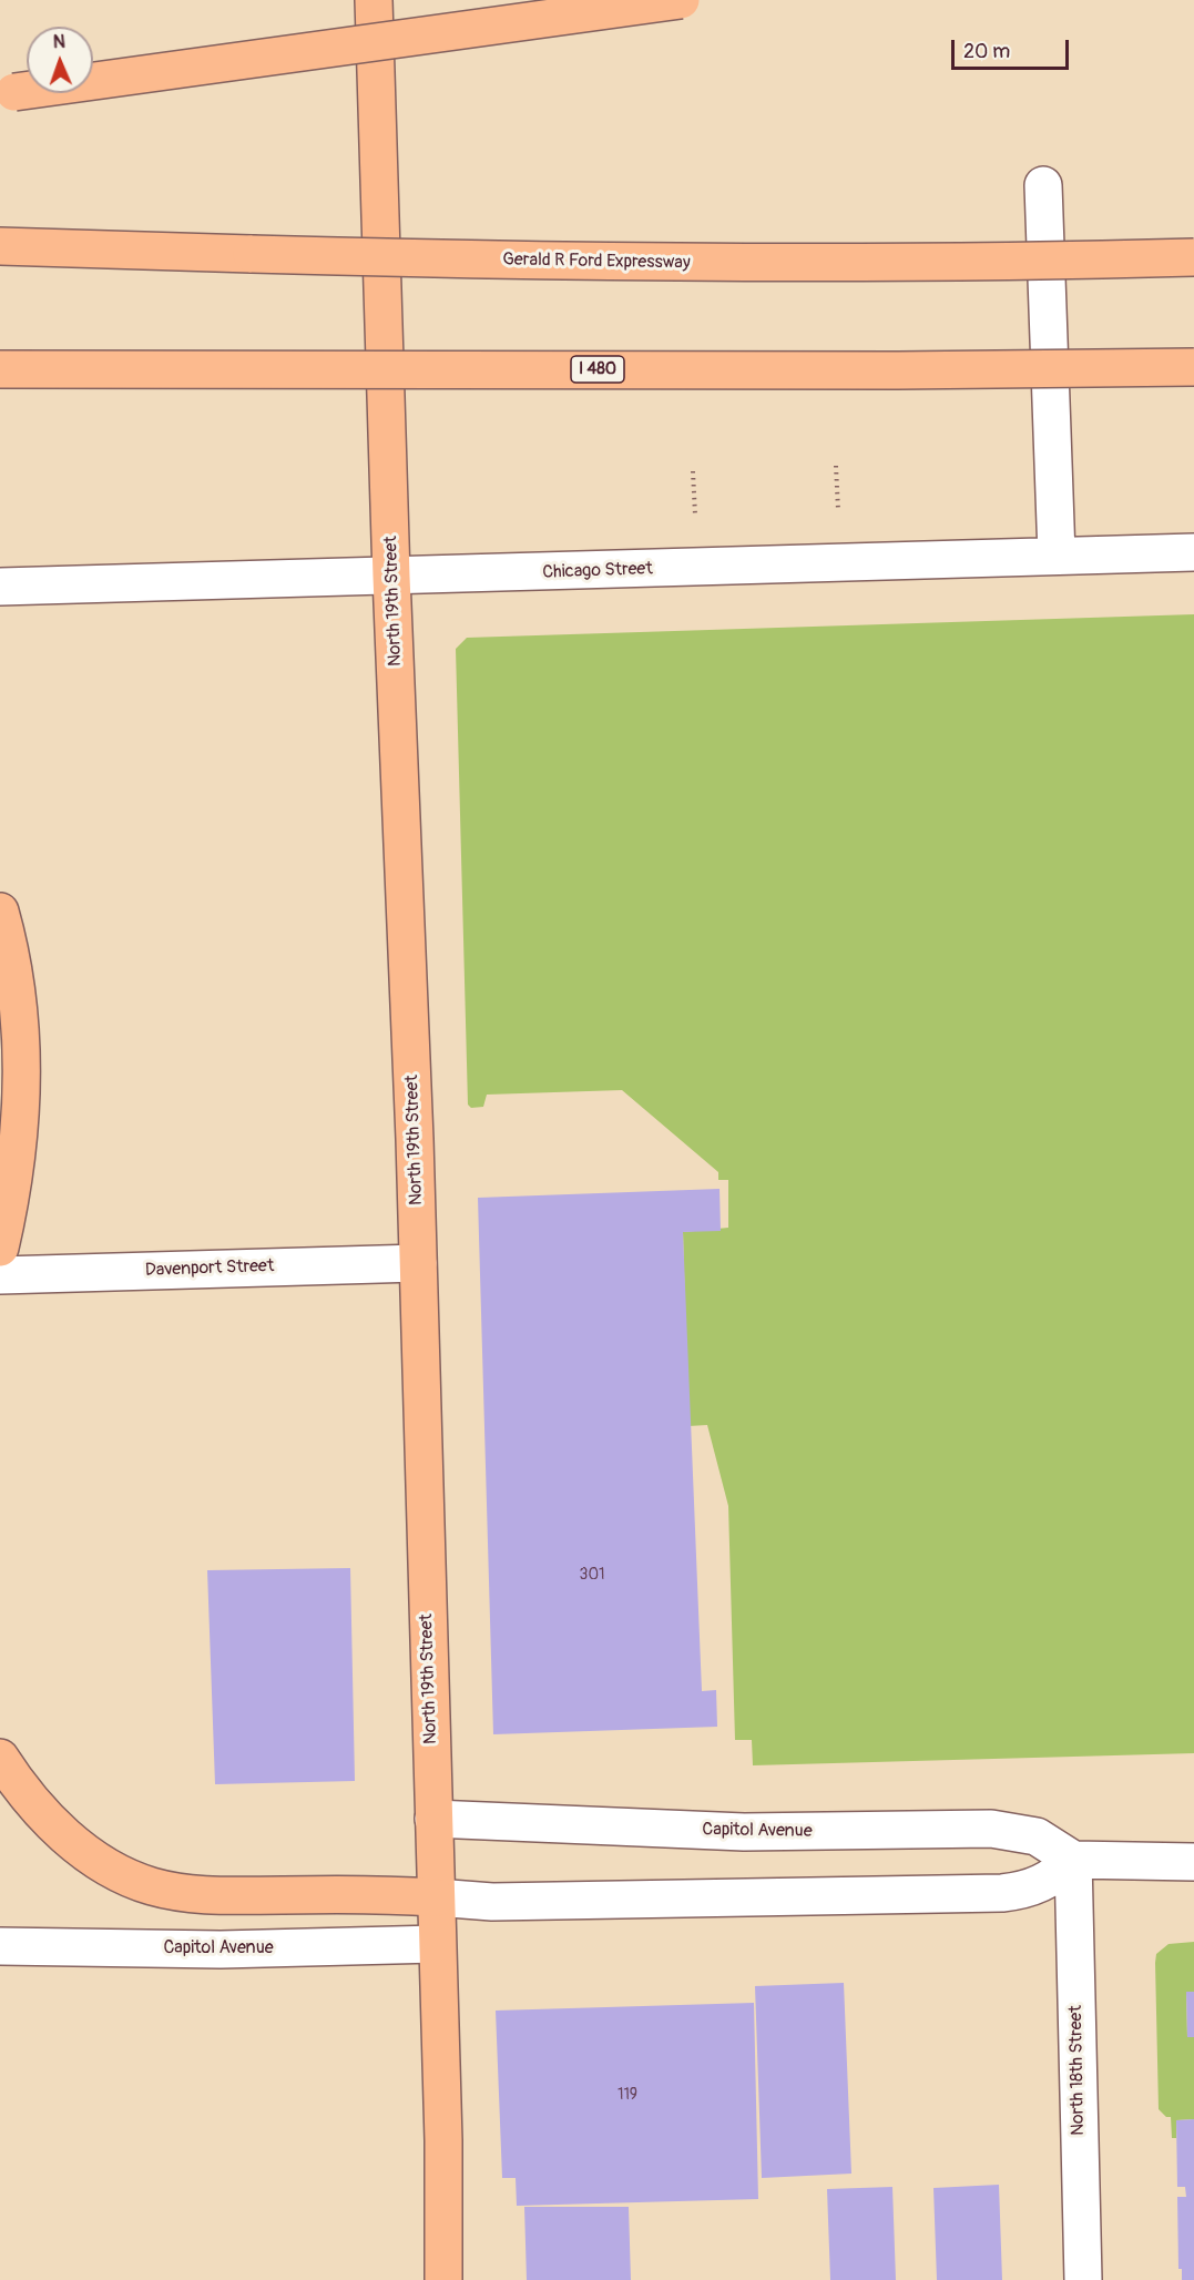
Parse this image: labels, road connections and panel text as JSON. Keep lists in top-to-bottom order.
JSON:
{
  "streets": {
    "main road": ["Gerald R Ford Expressway", "I 480", "North 19th Street"],
    "street": [
      "Chicago Street",
      "Davenport Street",
      "Capitol Avenue",
      "North 18th Street"
    ]
  },
  "crossings": [
    ["Chicago Street", "North 19th Street"],
    ["North 19th Street", "Davenport Street"],
    ["North 19th Street", "Capitol Avenue"],
    ["Capitol Avenue", "North 18th Street"]
  ],
  "house_numbers": ["301", "119"],
  "scale_bar": "20 m",
  "north": "top"
}
